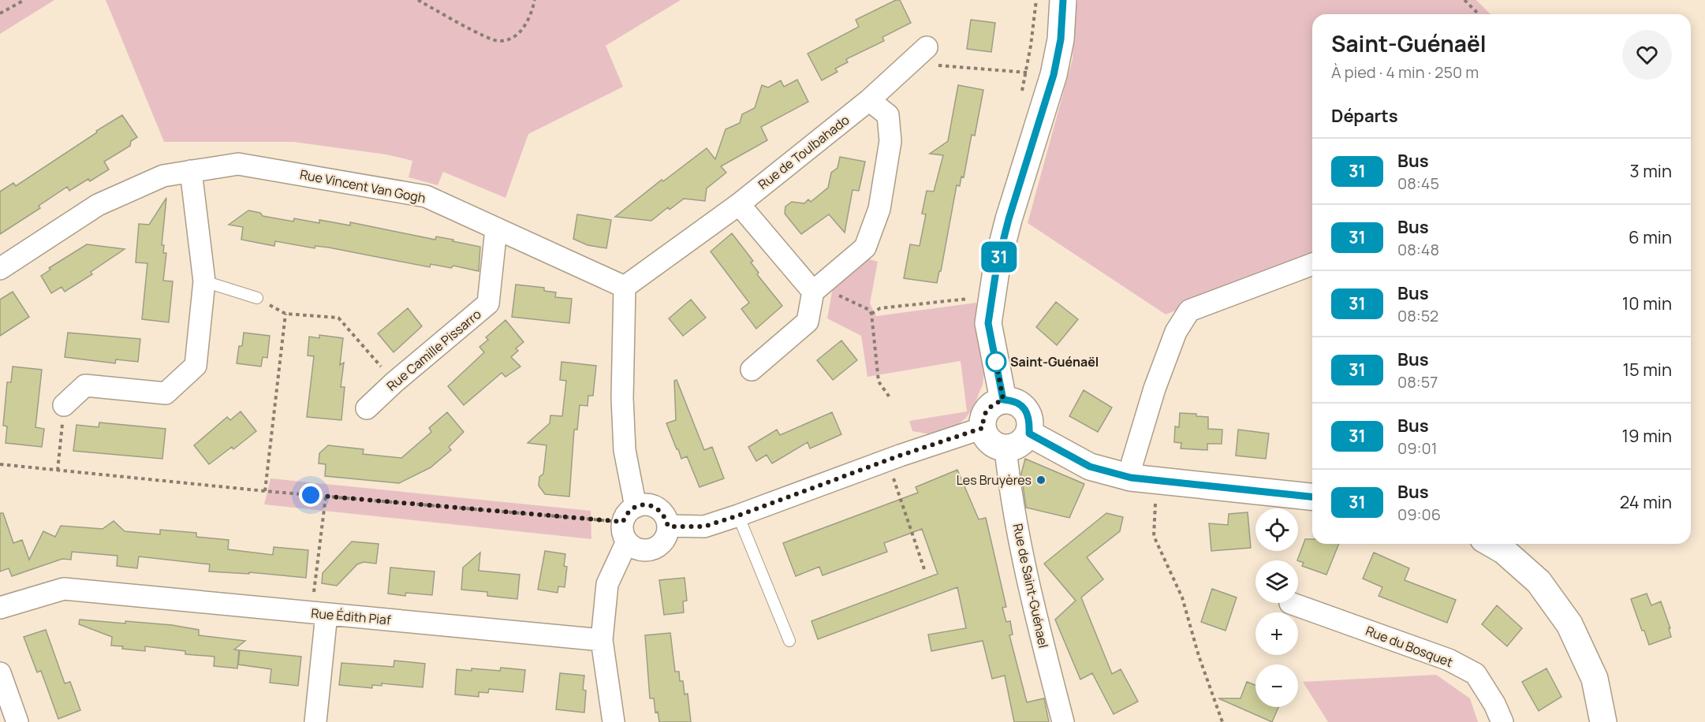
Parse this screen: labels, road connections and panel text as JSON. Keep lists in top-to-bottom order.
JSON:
{
  "streets": {
    "street": [
      "Rue de Toulbahado",
      "Rue Vincent Van Gogh",
      "Rue Camille Pissarro",
      "Rue de Saint-Guénael",
      "Rue Édith Piaf",
      "Rue du Bosquet"
    ]
  },
  "crossings": [
    ["Rue de Toulbahado", "Rue Vincent Van Gogh"],
    ["Rue Vincent Van Gogh", "Rue Camille Pissarro"]
  ],
  "places": ["Saint-Guénaël", "Les Bruyères"],
  "lines": ["bus line 31"],
  "page": {
    "on_map": "31",
    "heading": [
      ["Saint-Guénaël", "À pied · 4 min · 250 m"],
      "Départs"
    ],
    "list": [
      {
        "mark": "31",
        "name": "Bus",
        "note": "08:45",
        "value": "3 min"
      },
      {
        "mark": "31",
        "name": "Bus",
        "note": "08:48",
        "value": "6 min"
      },
      {
        "mark": "31",
        "name": "Bus",
        "note": "08:52",
        "value": "10 min"
      },
      {
        "mark": "31",
        "name": "Bus",
        "note": "08:57",
        "value": "15 min"
      },
      {
        "mark": "31",
        "name": "Bus",
        "note": "09:01",
        "value": "19 min"
      },
      {
        "mark": "31",
        "name": "Bus",
        "note": "09:06",
        "value": "24 min"
      }
    ],
    "map_buttons": ["+", "−"]
  }
}
